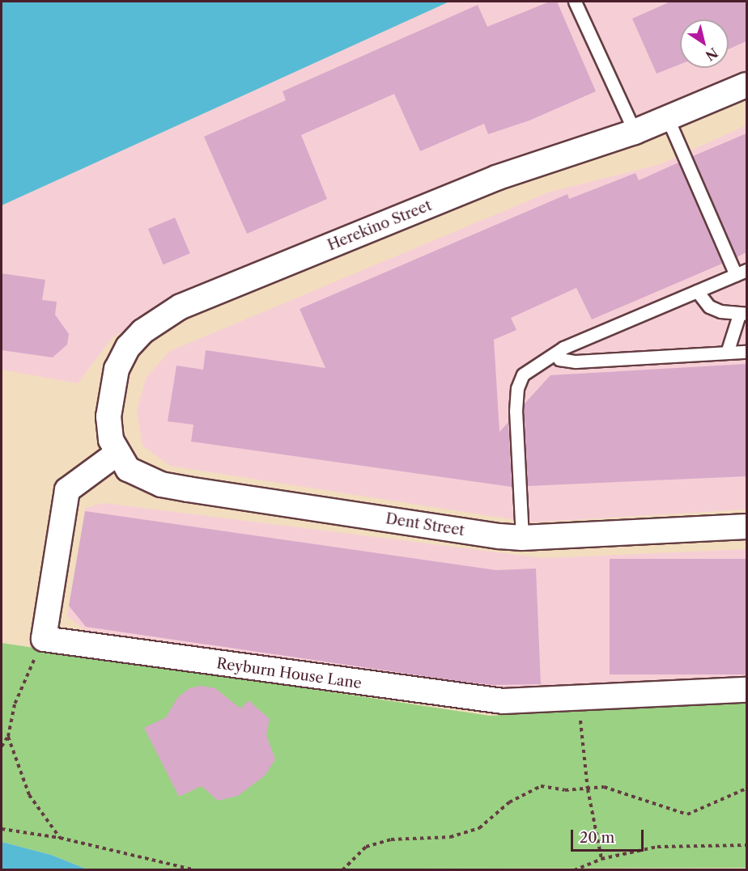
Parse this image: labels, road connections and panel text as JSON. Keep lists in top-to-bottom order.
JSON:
{
  "streets": {
    "street": ["Herekino Street", "Dent Street", "Reyburn House Lane"]
  },
  "crossings": [
    ["Herekino Street", "Dent Street"]
  ],
  "scale_bar": "20 m",
  "north": "bottom right"
}
